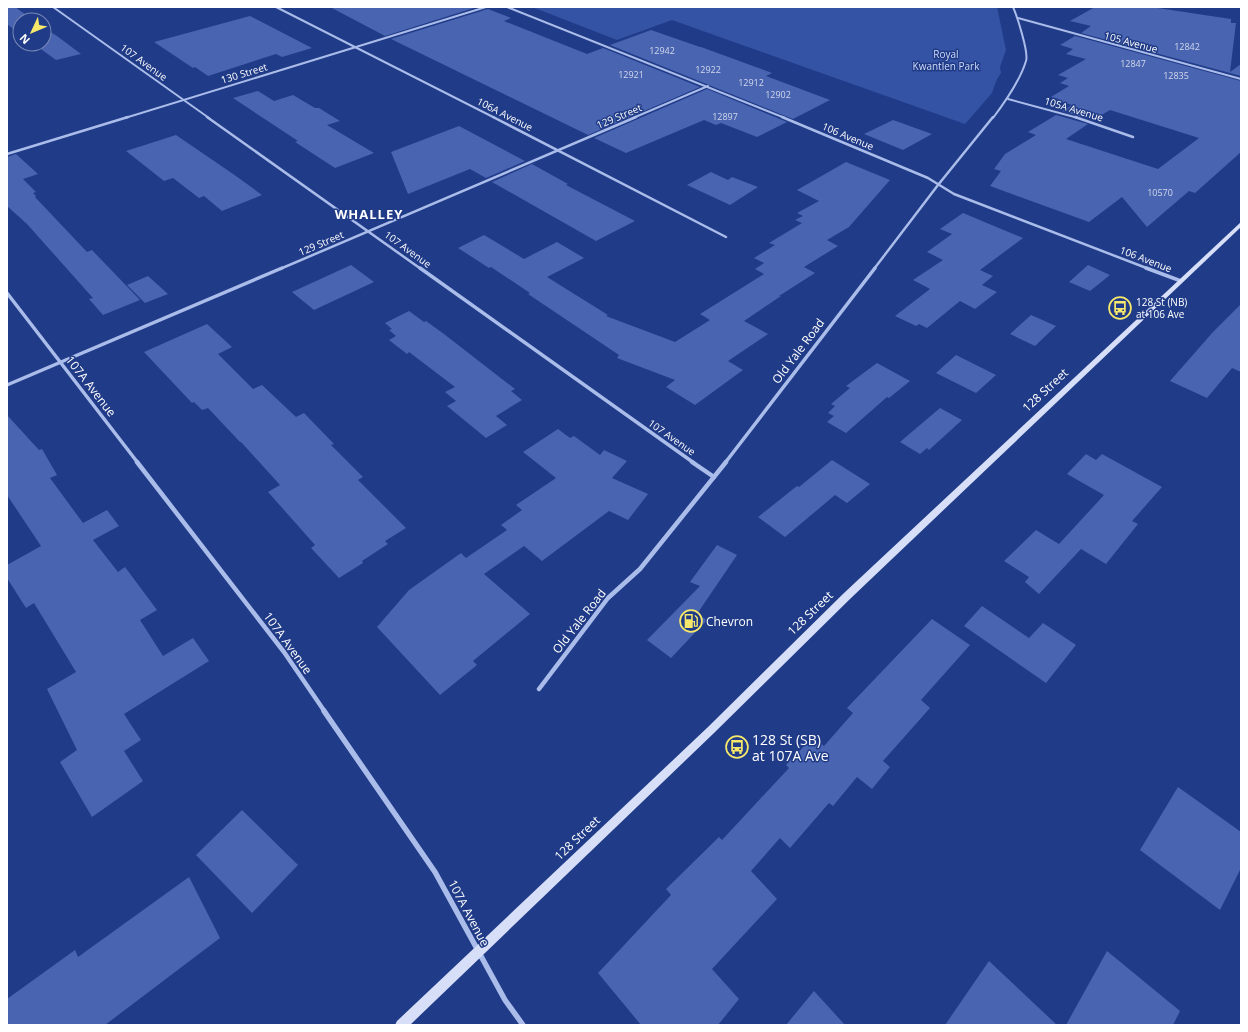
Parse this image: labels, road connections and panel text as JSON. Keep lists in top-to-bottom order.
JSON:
{
  "streets": {
    "main road": ["128 Street"],
    "street": [
      "105 Avenue",
      "107 Avenue",
      "130 Street",
      "105A Avenue",
      "106A Avenue",
      "129 Street",
      "106 Avenue",
      "Old Yale Road",
      "107A Avenue"
    ]
  },
  "crossings": [
    ["105 Avenue", "Old Yale Road"],
    ["107 Avenue", "130 Street"],
    ["107 Avenue", "129 Street"],
    ["107 Avenue", "Old Yale Road"],
    ["130 Street", "106A Avenue"],
    ["105A Avenue", "Old Yale Road"],
    ["106A Avenue", "129 Street"],
    ["129 Street", "106 Avenue"],
    ["129 Street", "107A Avenue"],
    ["106 Avenue", "Old Yale Road"],
    ["106 Avenue", "128 Street"],
    ["107A Avenue", "128 Street"]
  ],
  "districts": ["WHALLEY"],
  "parks": ["Royal Kwantlen Park"],
  "places": {
    "bus stop": ["128 St (NB) at 106 Ave", "128 St (SB) at 107A Ave"],
    "fuel station": ["Chevron"]
  },
  "house_numbers": [
    "12842",
    "12942",
    "12847",
    "12922",
    "12921",
    "12835",
    "12912",
    "12902",
    "12897",
    "10570"
  ],
  "north": "bottom left"
}
